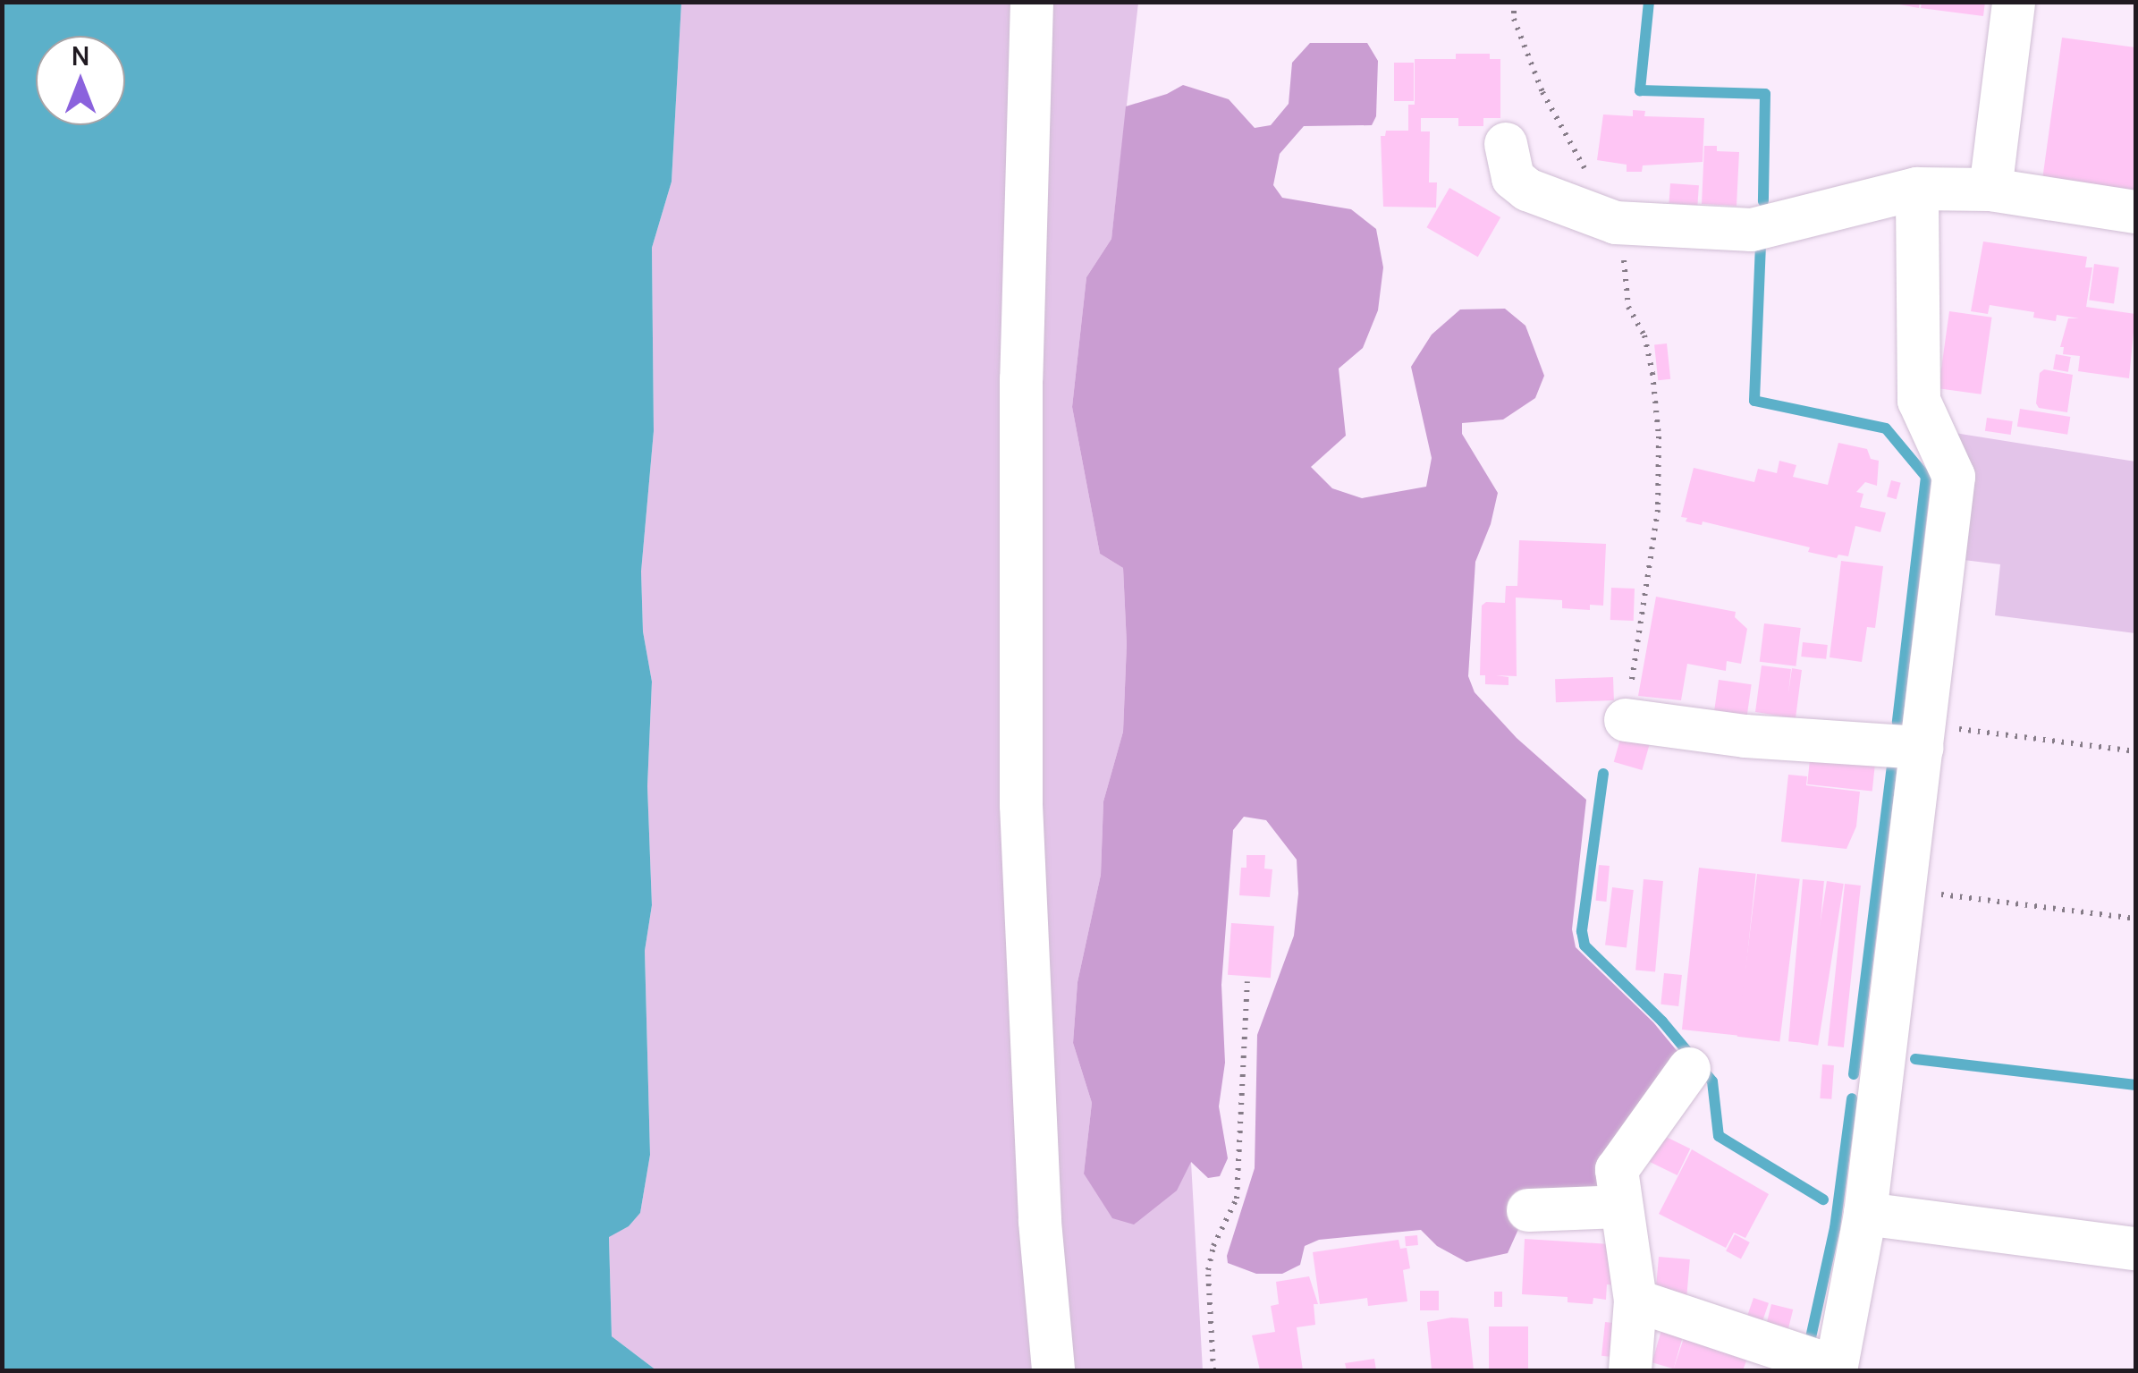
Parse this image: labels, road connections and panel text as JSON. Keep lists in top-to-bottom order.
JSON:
{
  "north": "top"
}
